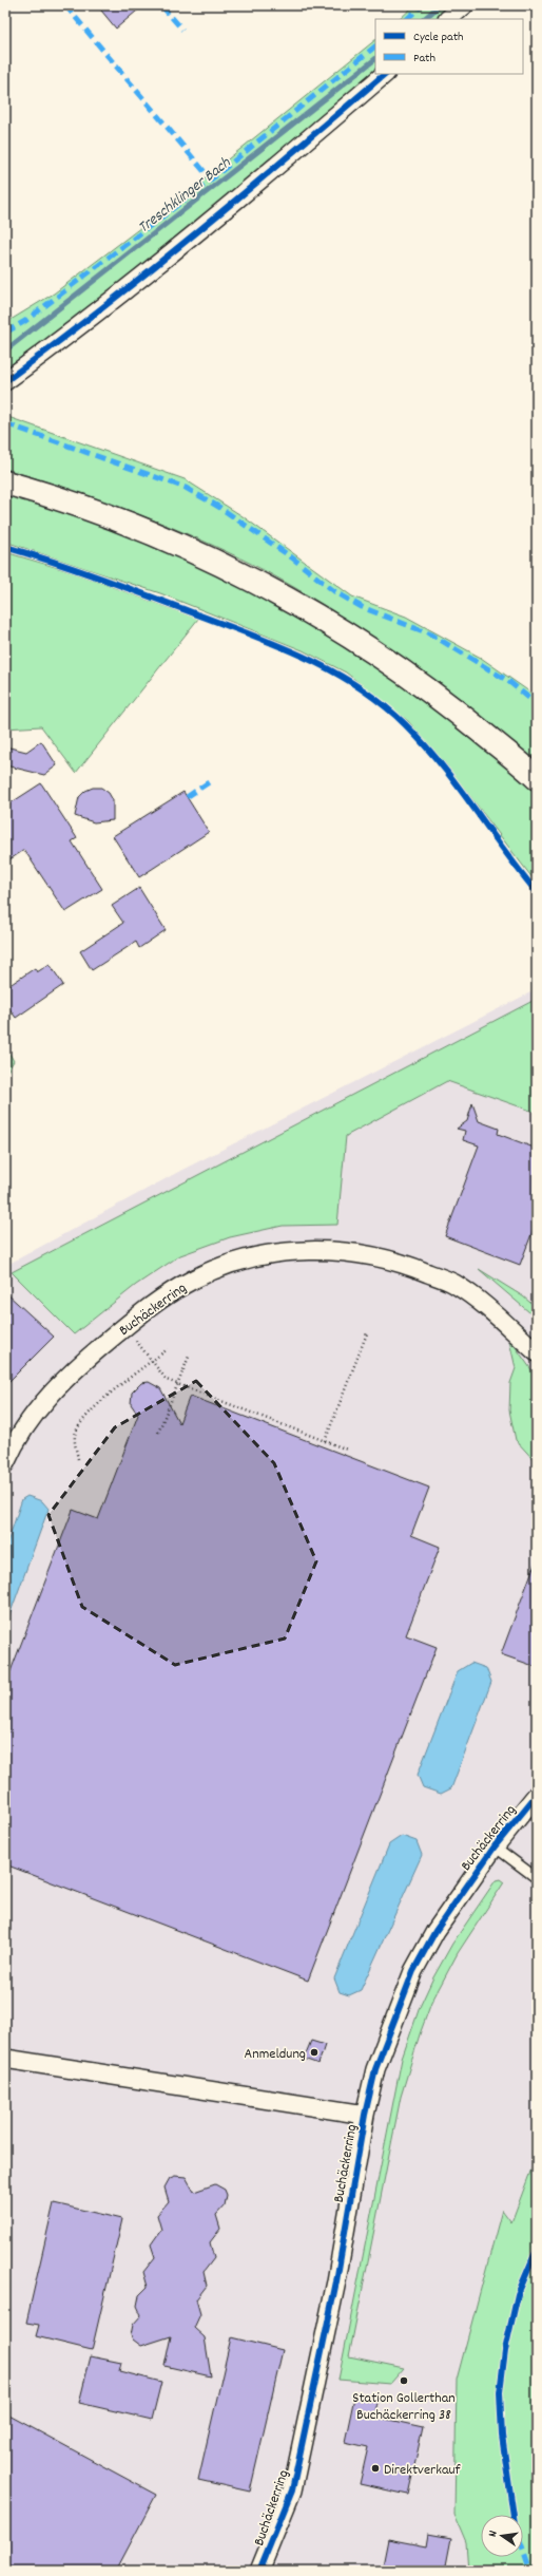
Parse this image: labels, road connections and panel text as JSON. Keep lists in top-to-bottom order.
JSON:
{
  "streets": {
    "street": ["Buchäckerring"]
  },
  "water": ["Treschklinger Bach"],
  "places": ["Anmeldung", "Station Gollerthan Buchäckerring 38", "Direktverkauf"],
  "legend": ["Cycle path", "Path"],
  "north": "left"
}
